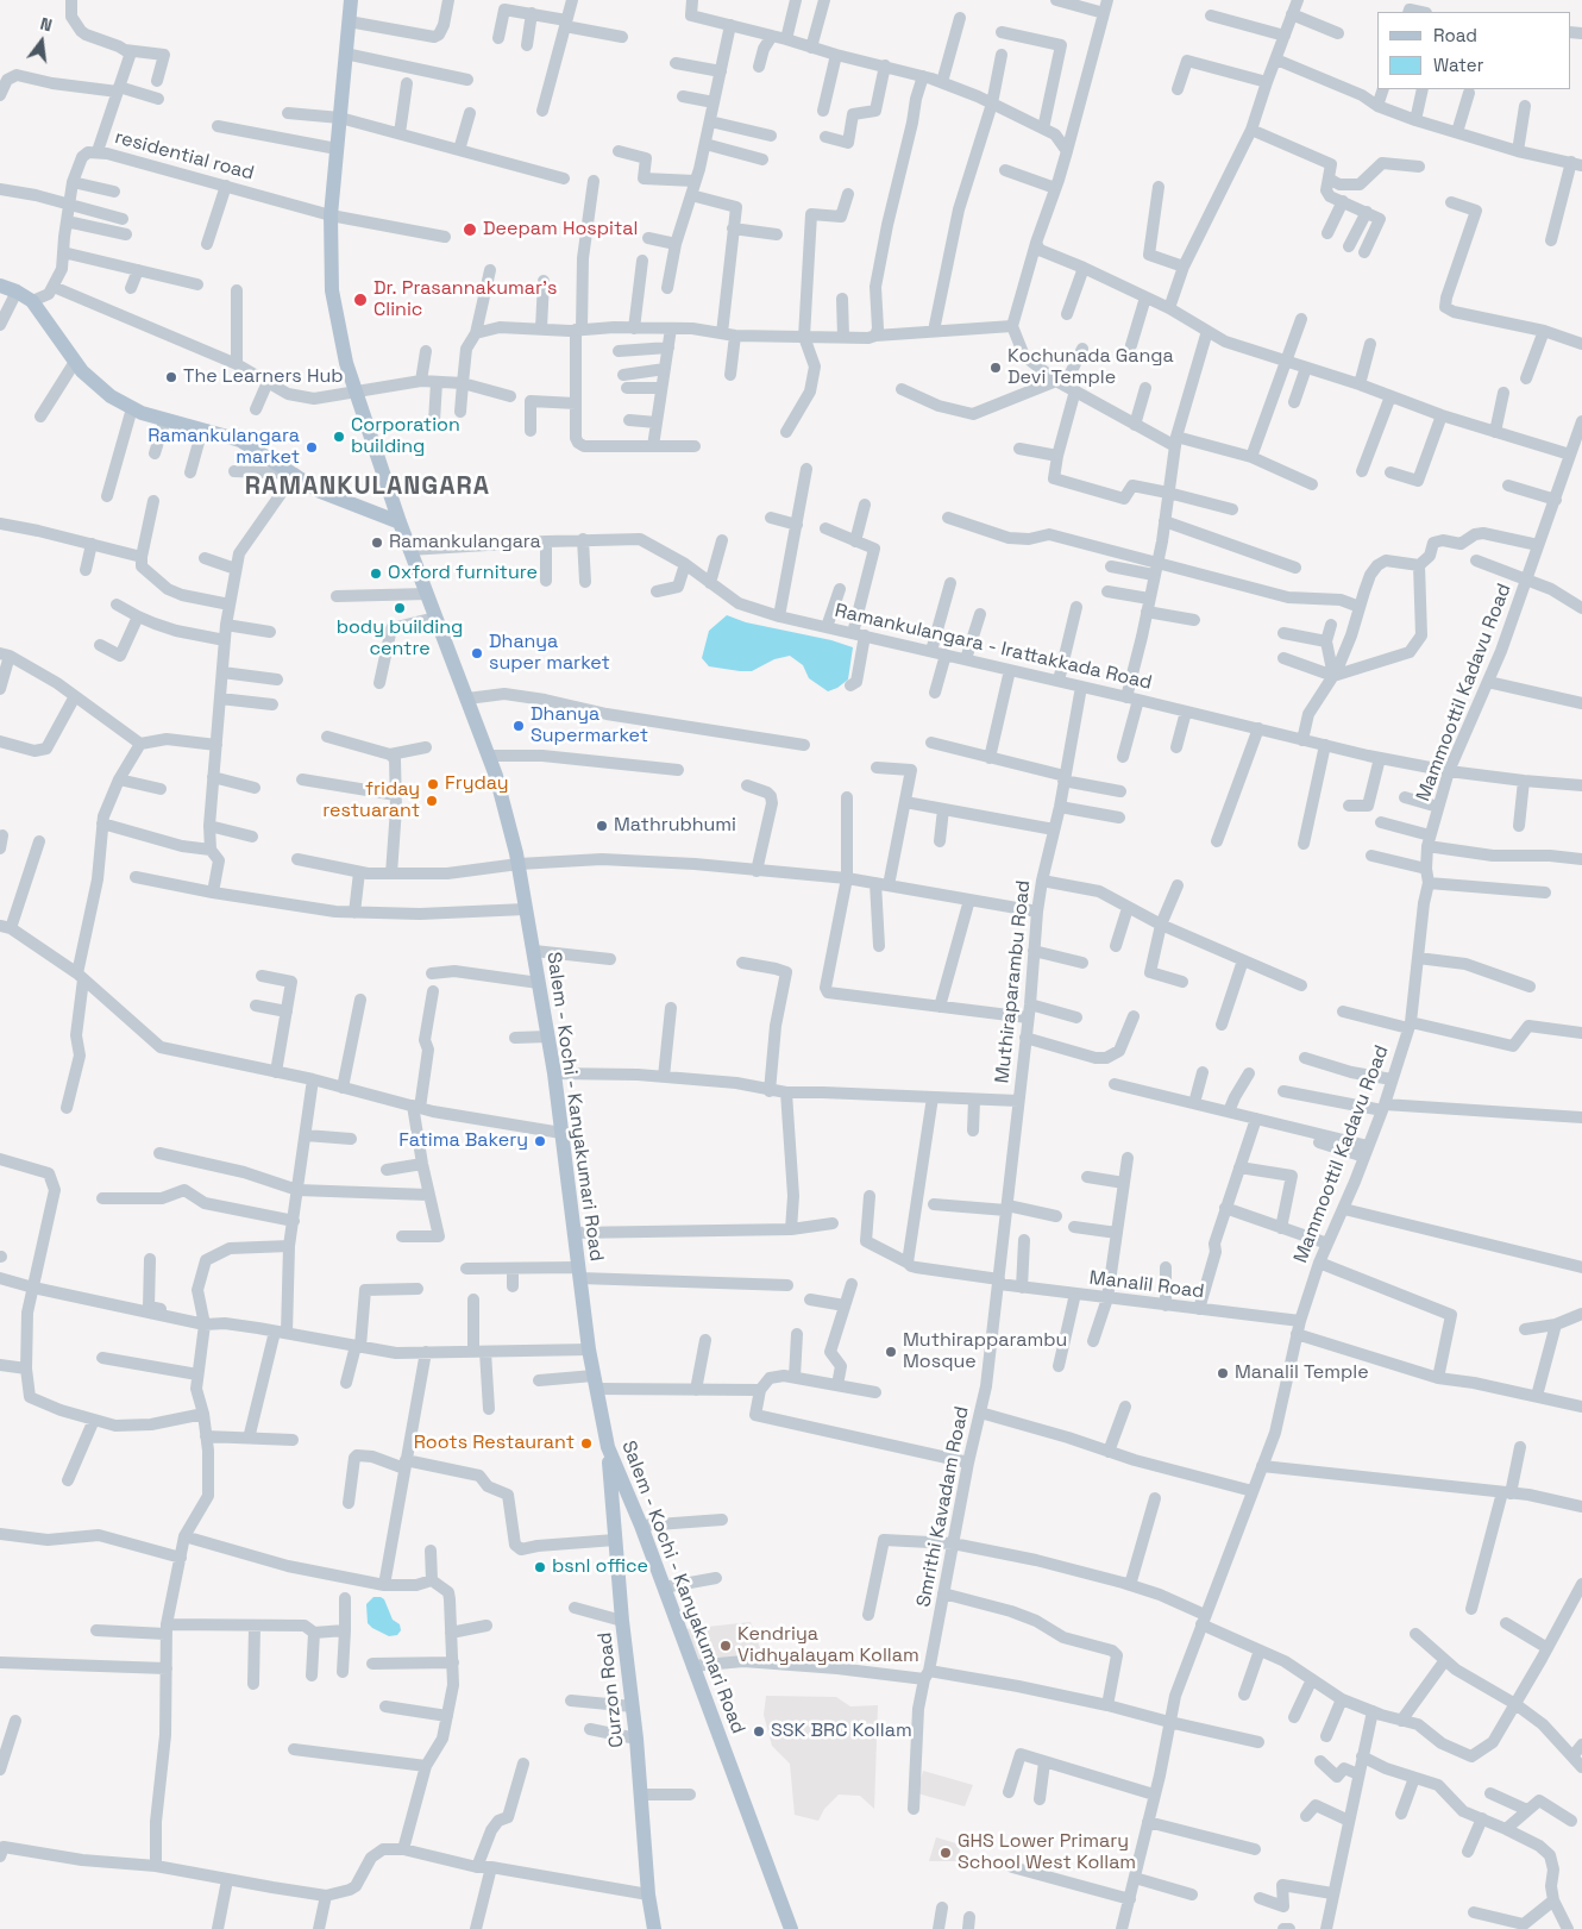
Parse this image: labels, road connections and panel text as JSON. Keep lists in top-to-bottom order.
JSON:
{
  "streets": {
    "main road": ["Salem - Kochi - Kanyakumari Road", "Curzon Road"],
    "street": [
      "residential road",
      "Ramankulangara - Irattakkada Road",
      "Mammoottil Kadavu Road",
      "Muthiraparambu Road",
      "Manalil Road",
      "Smrithi Kavadam Road"
    ]
  },
  "crossings": [
    ["residential road", "Salem - Kochi - Kanyakumari Road"],
    ["Ramankulangara - Irattakkada Road", "Mammoottil Kadavu Road"],
    ["Ramankulangara - Irattakkada Road", "Muthiraparambu Road"],
    ["Ramankulangara - Irattakkada Road", "Salem - Kochi - Kanyakumari Road"],
    ["Mammoottil Kadavu Road", "Manalil Road"],
    ["Muthiraparambu Road", "Manalil Road"],
    ["Muthiraparambu Road", "Smrithi Kavadam Road"],
    ["Salem - Kochi - Kanyakumari Road", "Curzon Road"],
    ["Manalil Road", "Smrithi Kavadam Road"]
  ],
  "districts": ["RAMANKULANGARA"],
  "places": [
    "Deepam Hospital",
    "Dr. Prasannakumar's Clinic",
    "Kochunada Ganga Devi Temple",
    "The Learners Hub",
    "Corporation building",
    "Ramankulangara market",
    "Ramankulangara",
    "Oxford furniture",
    "body building centre",
    "Dhanya super market",
    "Dhanya Supermarket",
    "Fryday",
    "friday restuarant",
    "Mathrubhumi",
    "Fatima Bakery",
    "Muthirapparambu Mosque",
    "Manalil Temple",
    "Roots Restaurant",
    "bsnl office",
    "Kendriya Vidhyalayam Kollam",
    "SSK BRC Kollam",
    "GHS Lower Primary School West Kollam"
  ],
  "legend": ["Road", "Water"],
  "north": "top"
}
